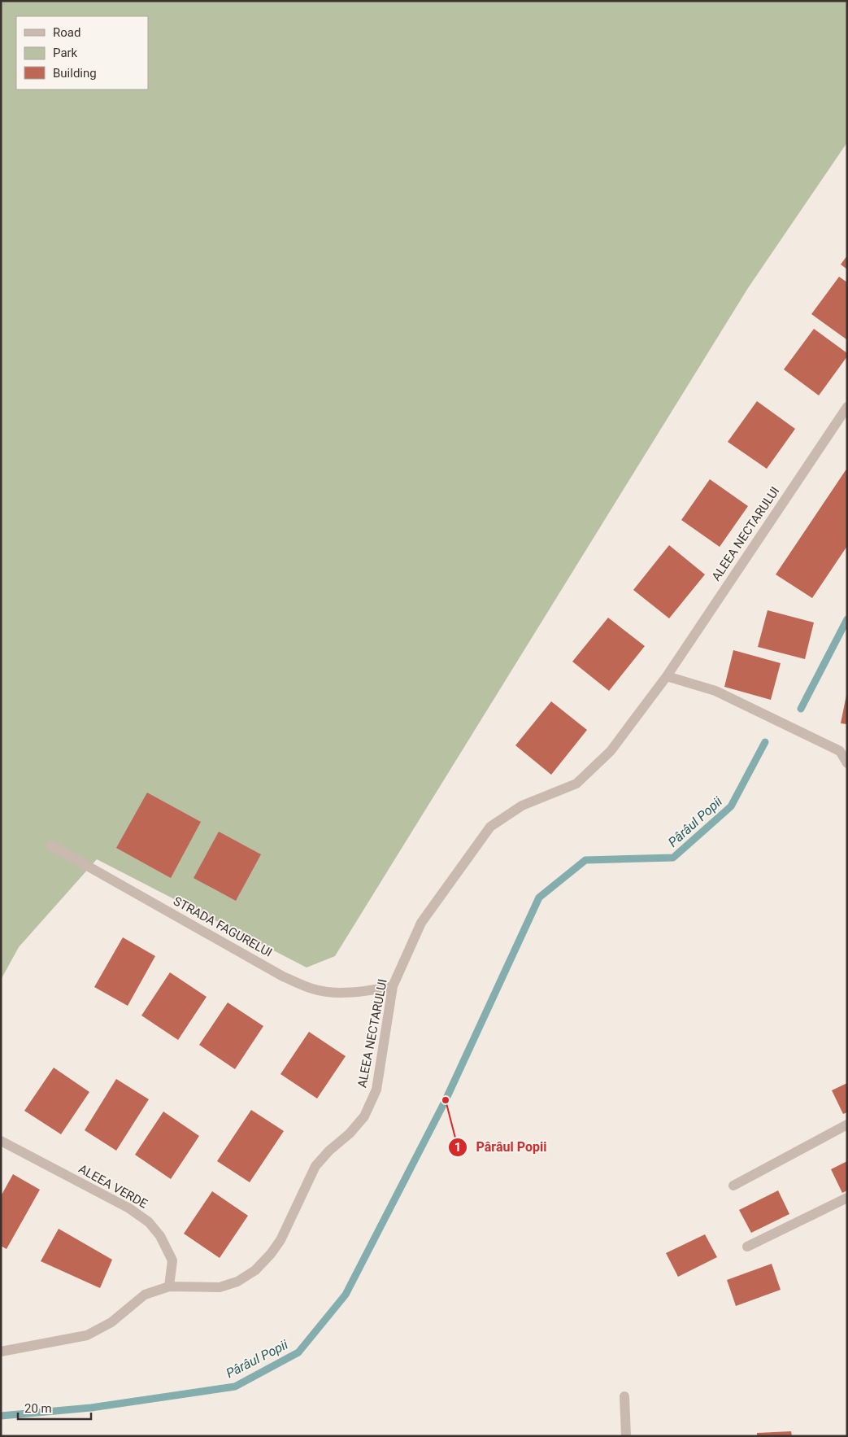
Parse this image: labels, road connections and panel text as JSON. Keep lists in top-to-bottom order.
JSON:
{
  "streets": {
    "street": ["ALEEA NECTARULUI", "STRADA FAGURELUI", "ALEEA VERDE"]
  },
  "crossings": [
    ["ALEEA NECTARULUI", "STRADA FAGURELUI"],
    ["ALEEA NECTARULUI", "ALEEA VERDE"]
  ],
  "water": ["Pârâul Popii"],
  "places": ["Pârâul Popii"],
  "legend": ["Road", "Park", "Building"],
  "scale_bar": "20 m"
}
